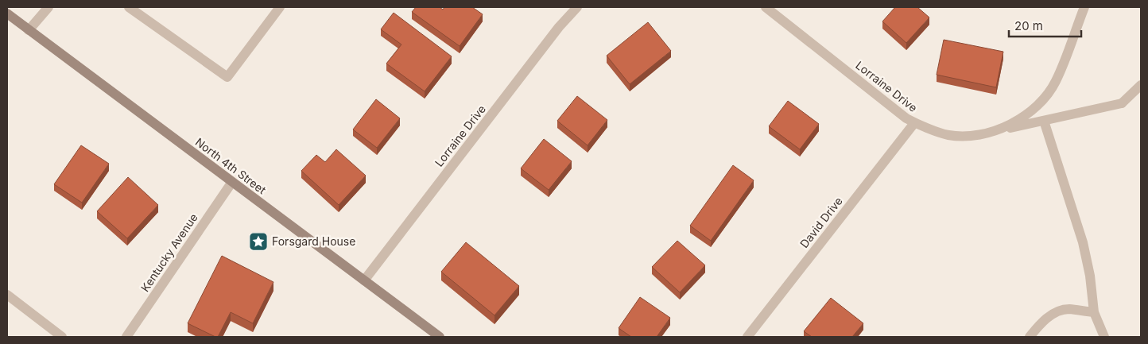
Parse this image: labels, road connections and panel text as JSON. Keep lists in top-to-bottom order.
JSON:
{
  "streets": {
    "main road": ["North 4th Street"],
    "street": ["Lorraine Drive", "David Drive", "Kentucky Avenue"]
  },
  "crossings": [
    ["Lorraine Drive", "North 4th Street"],
    ["Lorraine Drive", "David Drive"],
    ["North 4th Street", "Kentucky Avenue"]
  ],
  "places": {
    "place": ["Forsgard House"]
  },
  "scale_bar": "20 m"
}
